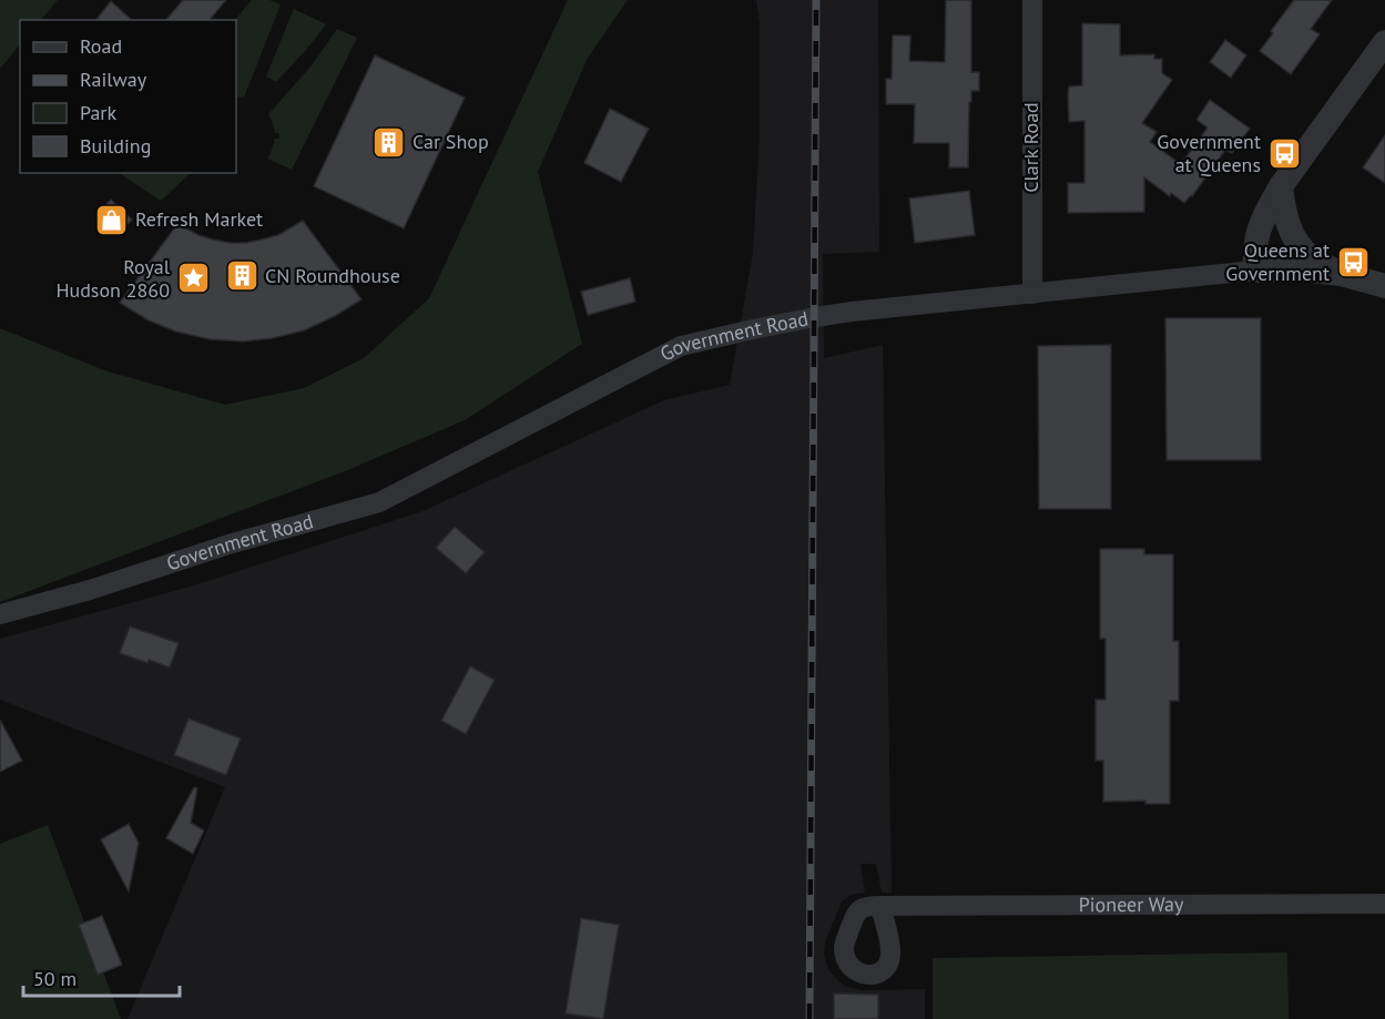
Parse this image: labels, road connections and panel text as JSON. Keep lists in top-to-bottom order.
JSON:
{
  "streets": {
    "street": ["Clark Road", "Government Road", "Pioneer Way"]
  },
  "crossings": [
    ["Clark Road", "Government Road"]
  ],
  "places": {
    "building": ["Car Shop", "CN Roundhouse"],
    "bus stop": ["Government at Queens", "Queens at Government"],
    "shop": ["Refresh Market"],
    "place": ["Royal Hudson 2860"]
  },
  "legend": [
    "Road",
    "Railway",
    "Park",
    "Building"
  ],
  "scale_bar": "50 m"
}
